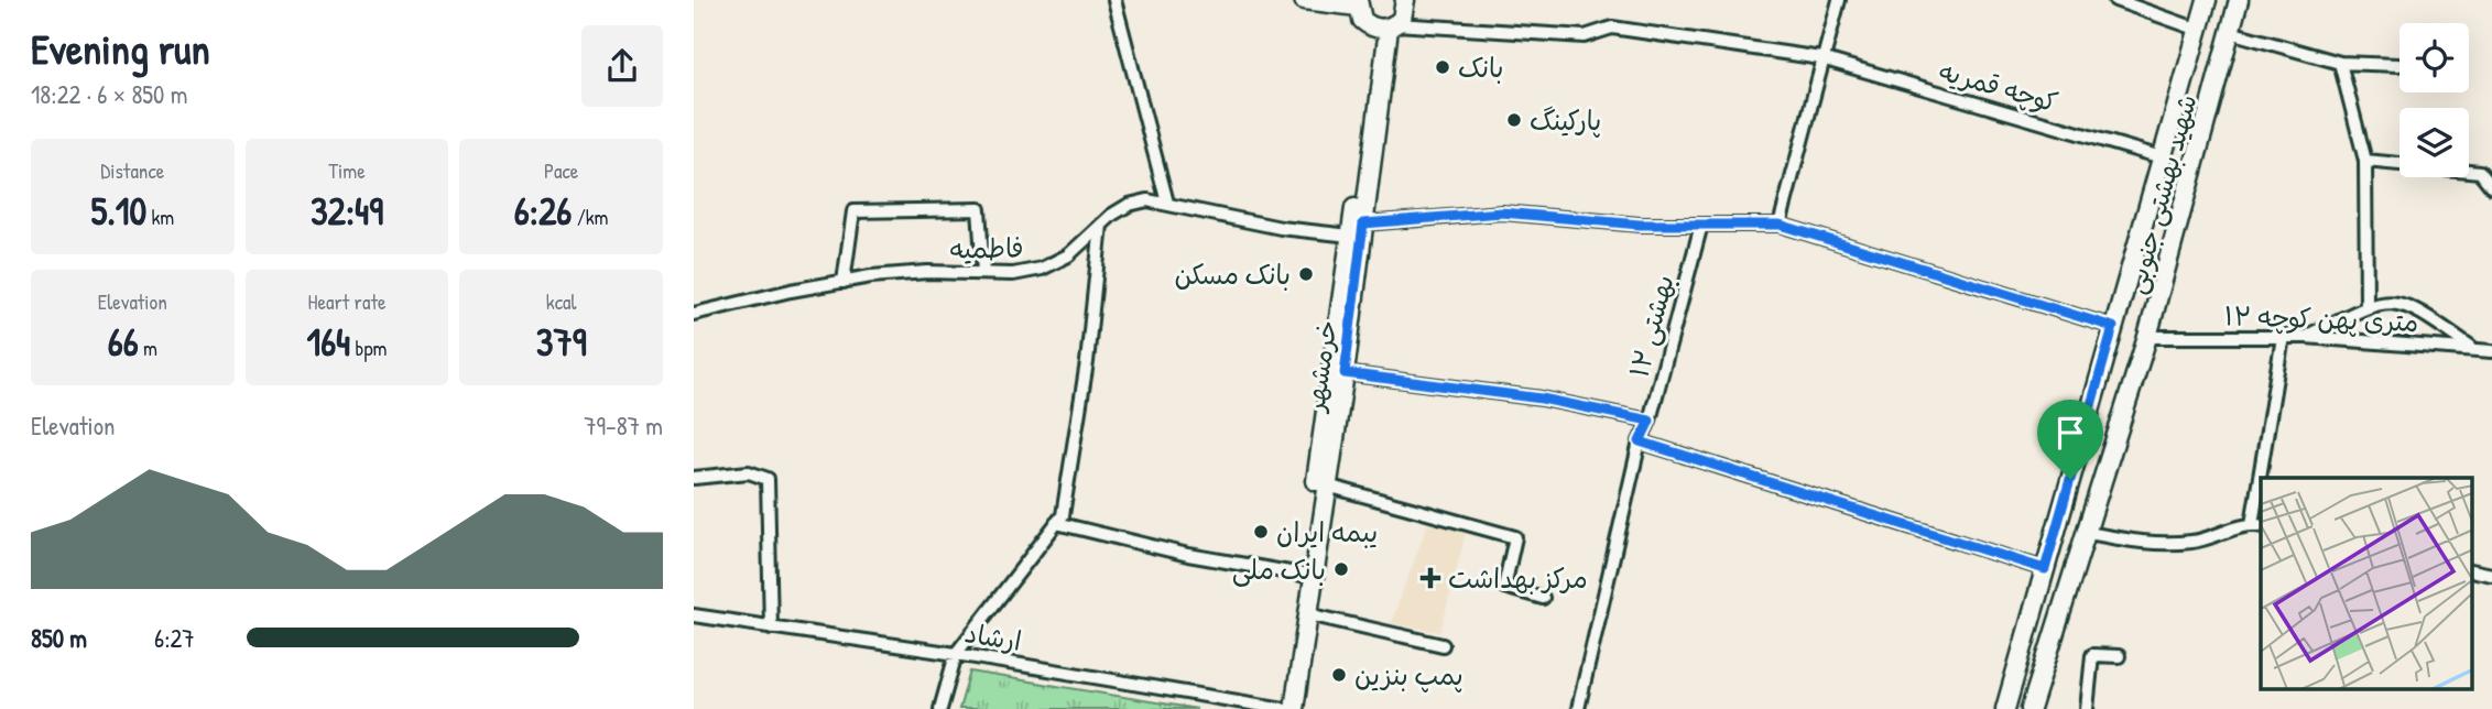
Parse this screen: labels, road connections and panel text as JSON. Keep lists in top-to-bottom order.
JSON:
{
  "streets": {
    "street": [
      "کوچه قمریه",
      "شهید بهشتی جنوبی",
      "فاطمیه",
      "۱۲ متری پهن کوچه",
      "بهشتی ۱۲",
      "خرمشهر",
      "ارشاد"
    ]
  },
  "crossings": [
    ["کوچه قمریه", "شهید بهشتی جنوبی"],
    ["کوچه قمریه", "خرمشهر"],
    ["شهید بهشتی جنوبی", "فاطمیه"],
    ["شهید بهشتی جنوبی", "۱۲ متری پهن کوچه"],
    ["فاطمیه", "بهشتی ۱۲"],
    ["فاطمیه", "خرمشهر"],
    ["خرمشهر", "ارشاد"]
  ],
  "places": {
    "other": [
      "بانک",
      "پارکینگ",
      "بانک مسکن",
      "یبمه ایران",
      "بانک ملی",
      "پمپ بنزین"
    ],
    "health": ["مرکز بهداشت"]
  },
  "page": {
    "heading": ["Evening run", "18:22 · 6 × 850 m"],
    "stats": [
      ["Distance", "5.10 km"],
      ["Time", "32:49"],
      ["Pace", "6:26 /km"],
      ["Elevation", "66 m"],
      ["Heart rate", "164 bpm"],
      ["kcal", "379"]
    ],
    "chart": ["Elevation", "79–87 m"],
    "list": [
      {
        "name": "850 m",
        "note": "6:27"
      }
    ]
  }
}
